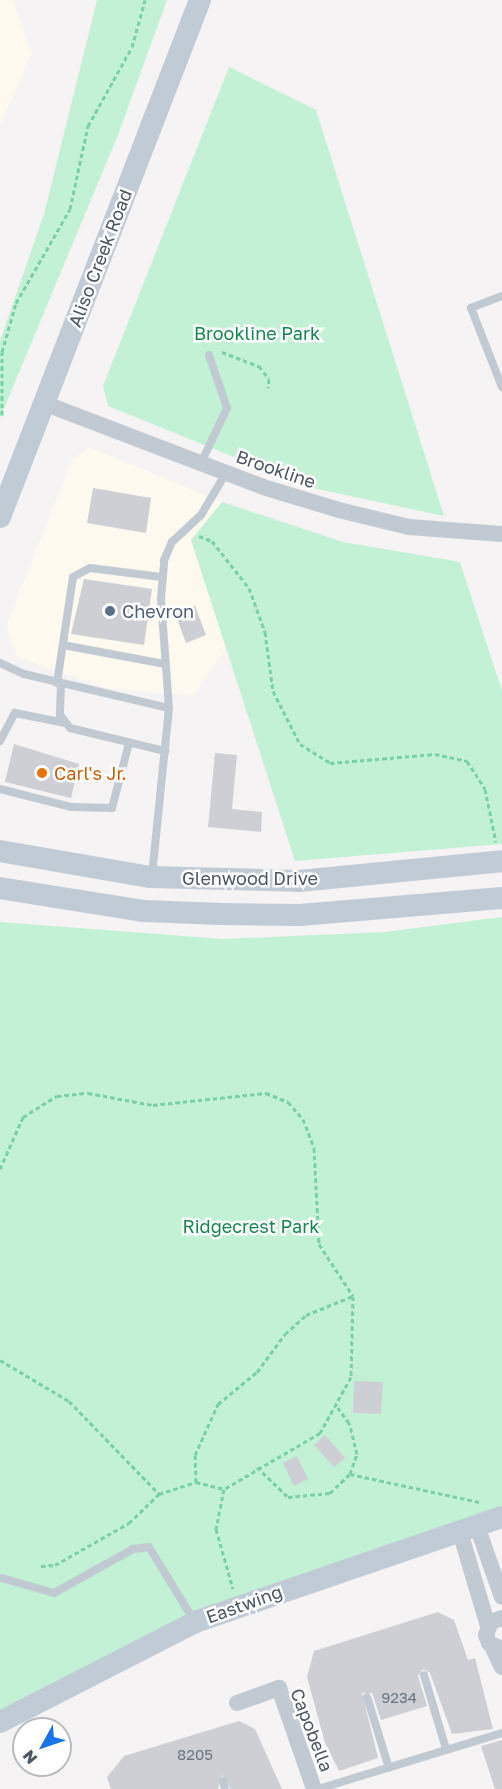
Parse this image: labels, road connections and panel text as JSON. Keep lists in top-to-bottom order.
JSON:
{
  "streets": {
    "main road": ["Aliso Creek Road", "Glenwood Drive", "Eastwing"],
    "street": ["Brookline", "Capobella"]
  },
  "crossings": [
    ["Aliso Creek Road", "Brookline"]
  ],
  "parks": ["Brookline Park", "Ridgecrest Park"],
  "places": ["Chevron", "Carl's Jr."],
  "house_numbers": ["9234", "8205"],
  "north": "bottom left"
}
